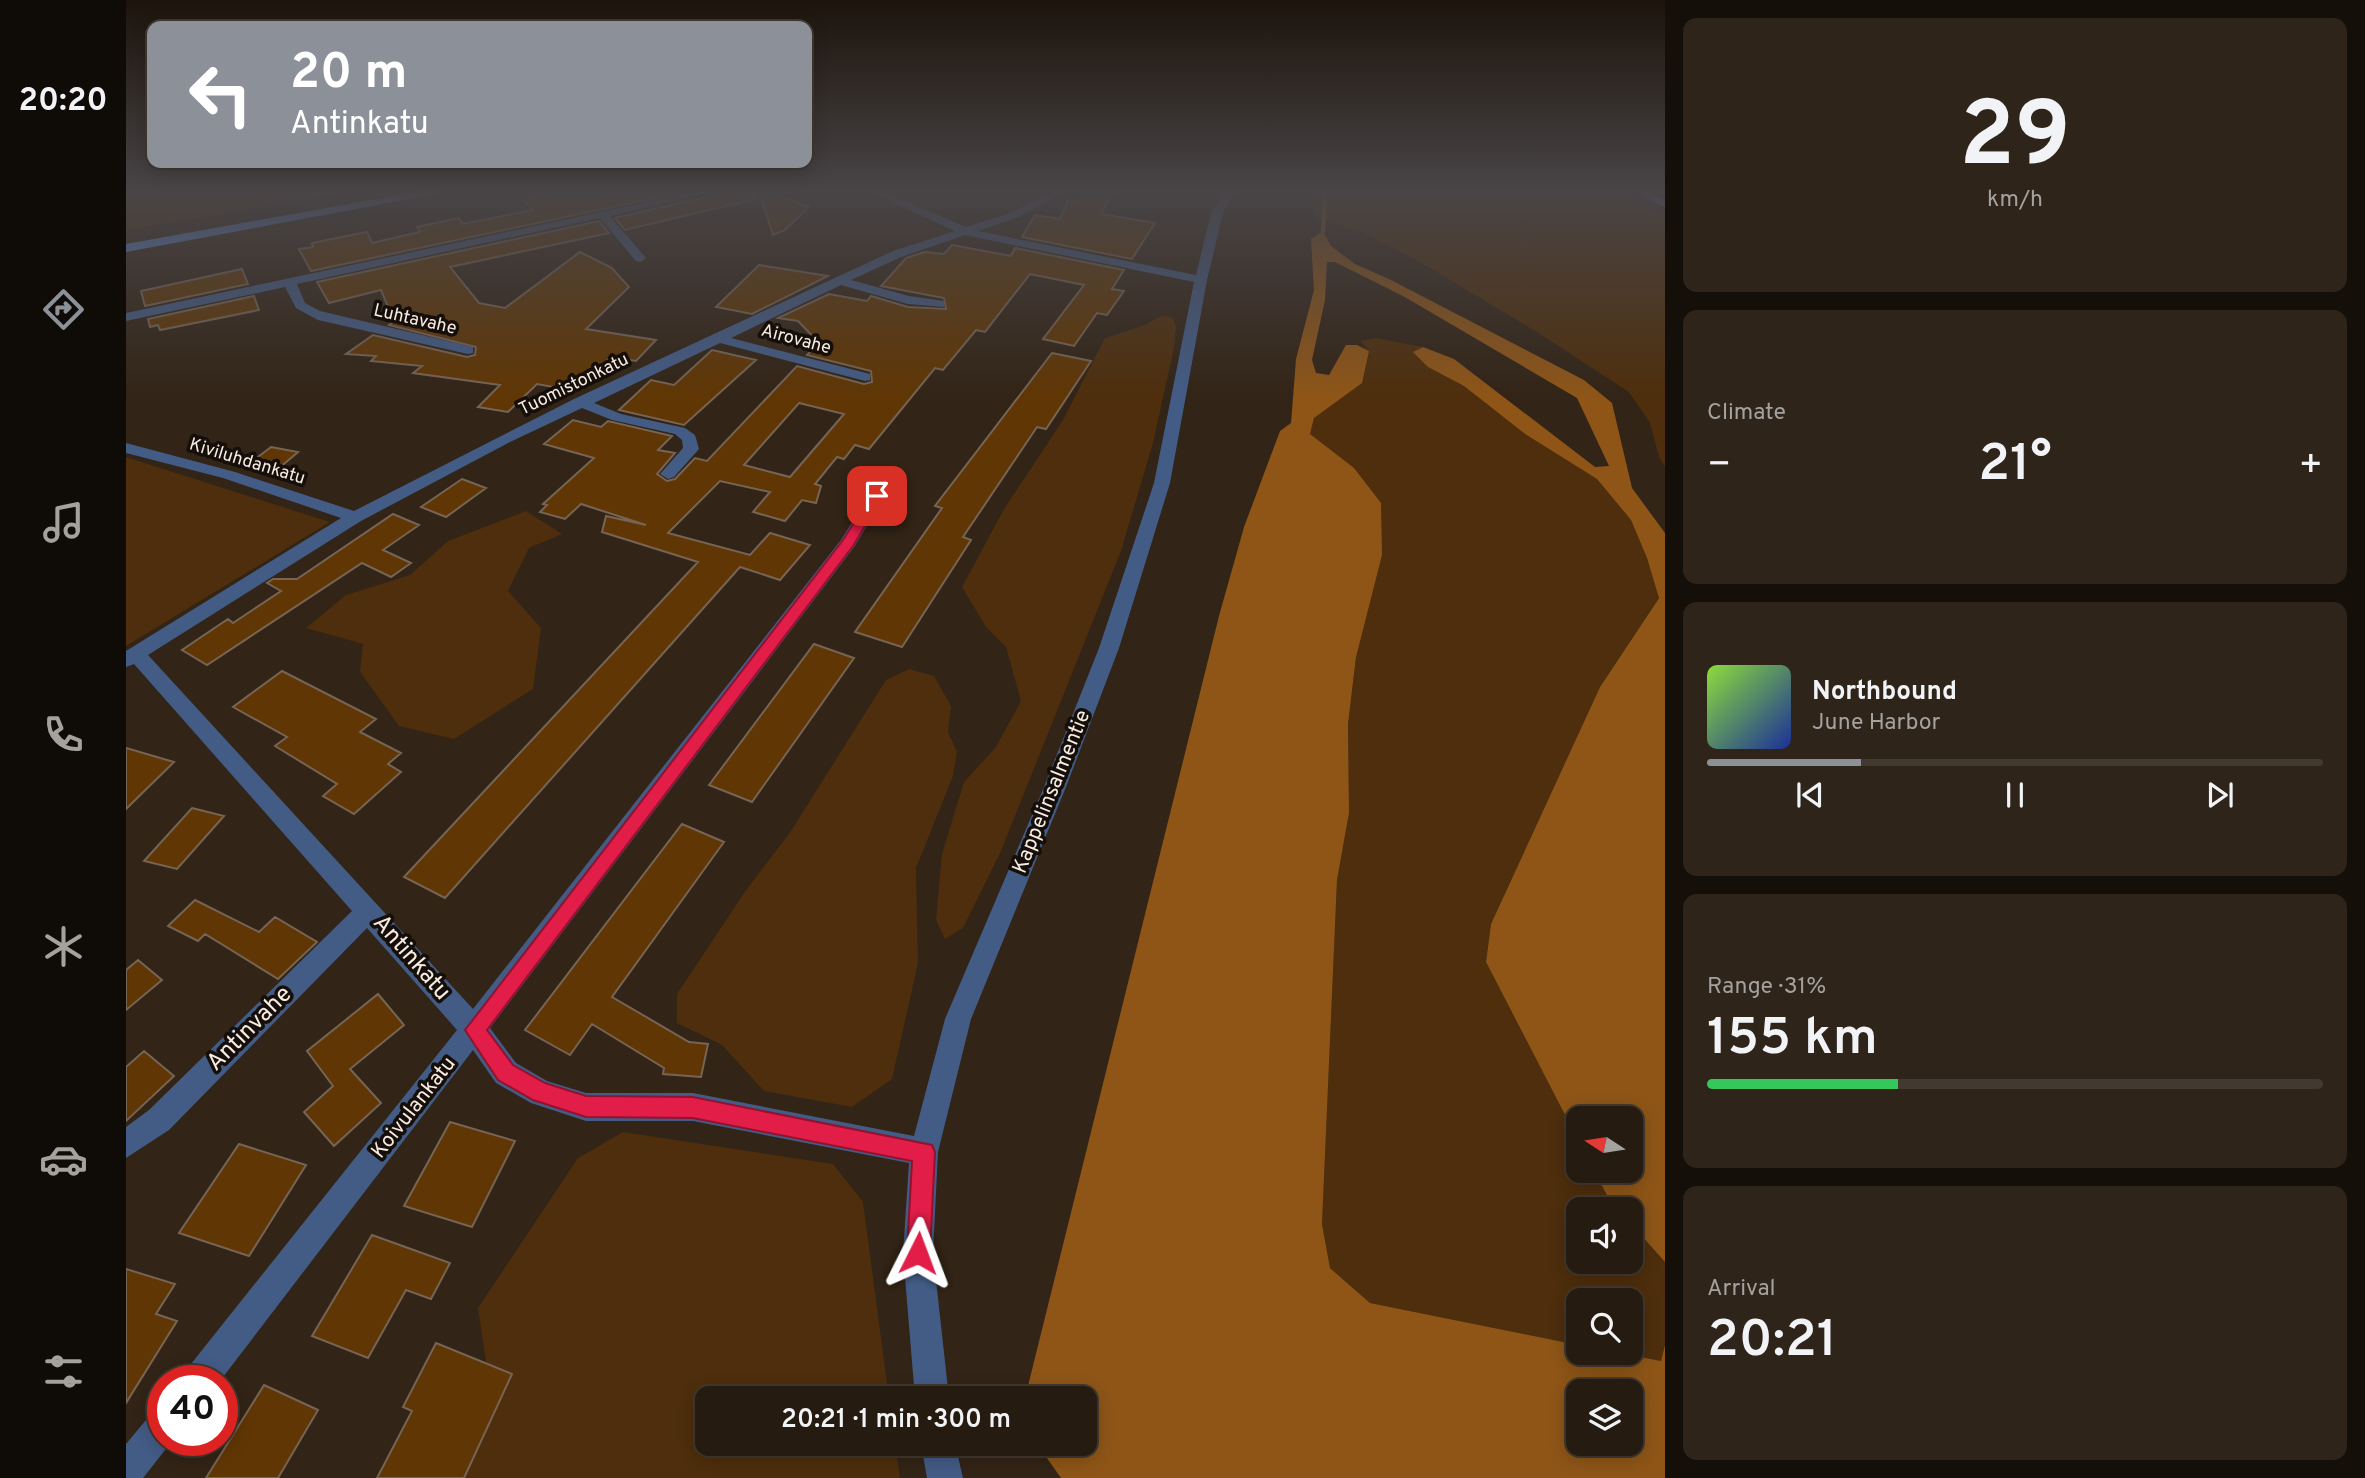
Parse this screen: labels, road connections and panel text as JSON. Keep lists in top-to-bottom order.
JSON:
{
  "streets": {
    "street": [
      "Luhtavahe",
      "Airovahe",
      "Tuomistonkatu",
      "Kiviluhdankatu",
      "Kappelinsalmentie",
      "Antinkatu",
      "Antinvahe",
      "Koivulankatu"
    ]
  },
  "crossings": [
    ["Airovahe", "Tuomistonkatu"],
    ["Tuomistonkatu", "Kiviluhdankatu"],
    ["Tuomistonkatu", "Antinkatu"],
    ["Kappelinsalmentie", "Antinkatu"],
    ["Antinkatu", "Antinvahe"],
    ["Antinkatu", "Koivulankatu"]
  ],
  "north": "left",
  "page": {
    "tabs": "20:20",
    "tile": [
      ["29", "km/h"],
      "Climate",
      ["Range · 31%", "155 km"],
      ["Arrival", "20:21"]
    ],
    "turn": ["20 m", "Antinkatu"],
    "heat": ["−", "21°", "+"],
    "song": ["Northbound", "June Harbor"],
    "limit": "40",
    "trip": "20:21 · 1 min · 300 m"
  }
}
